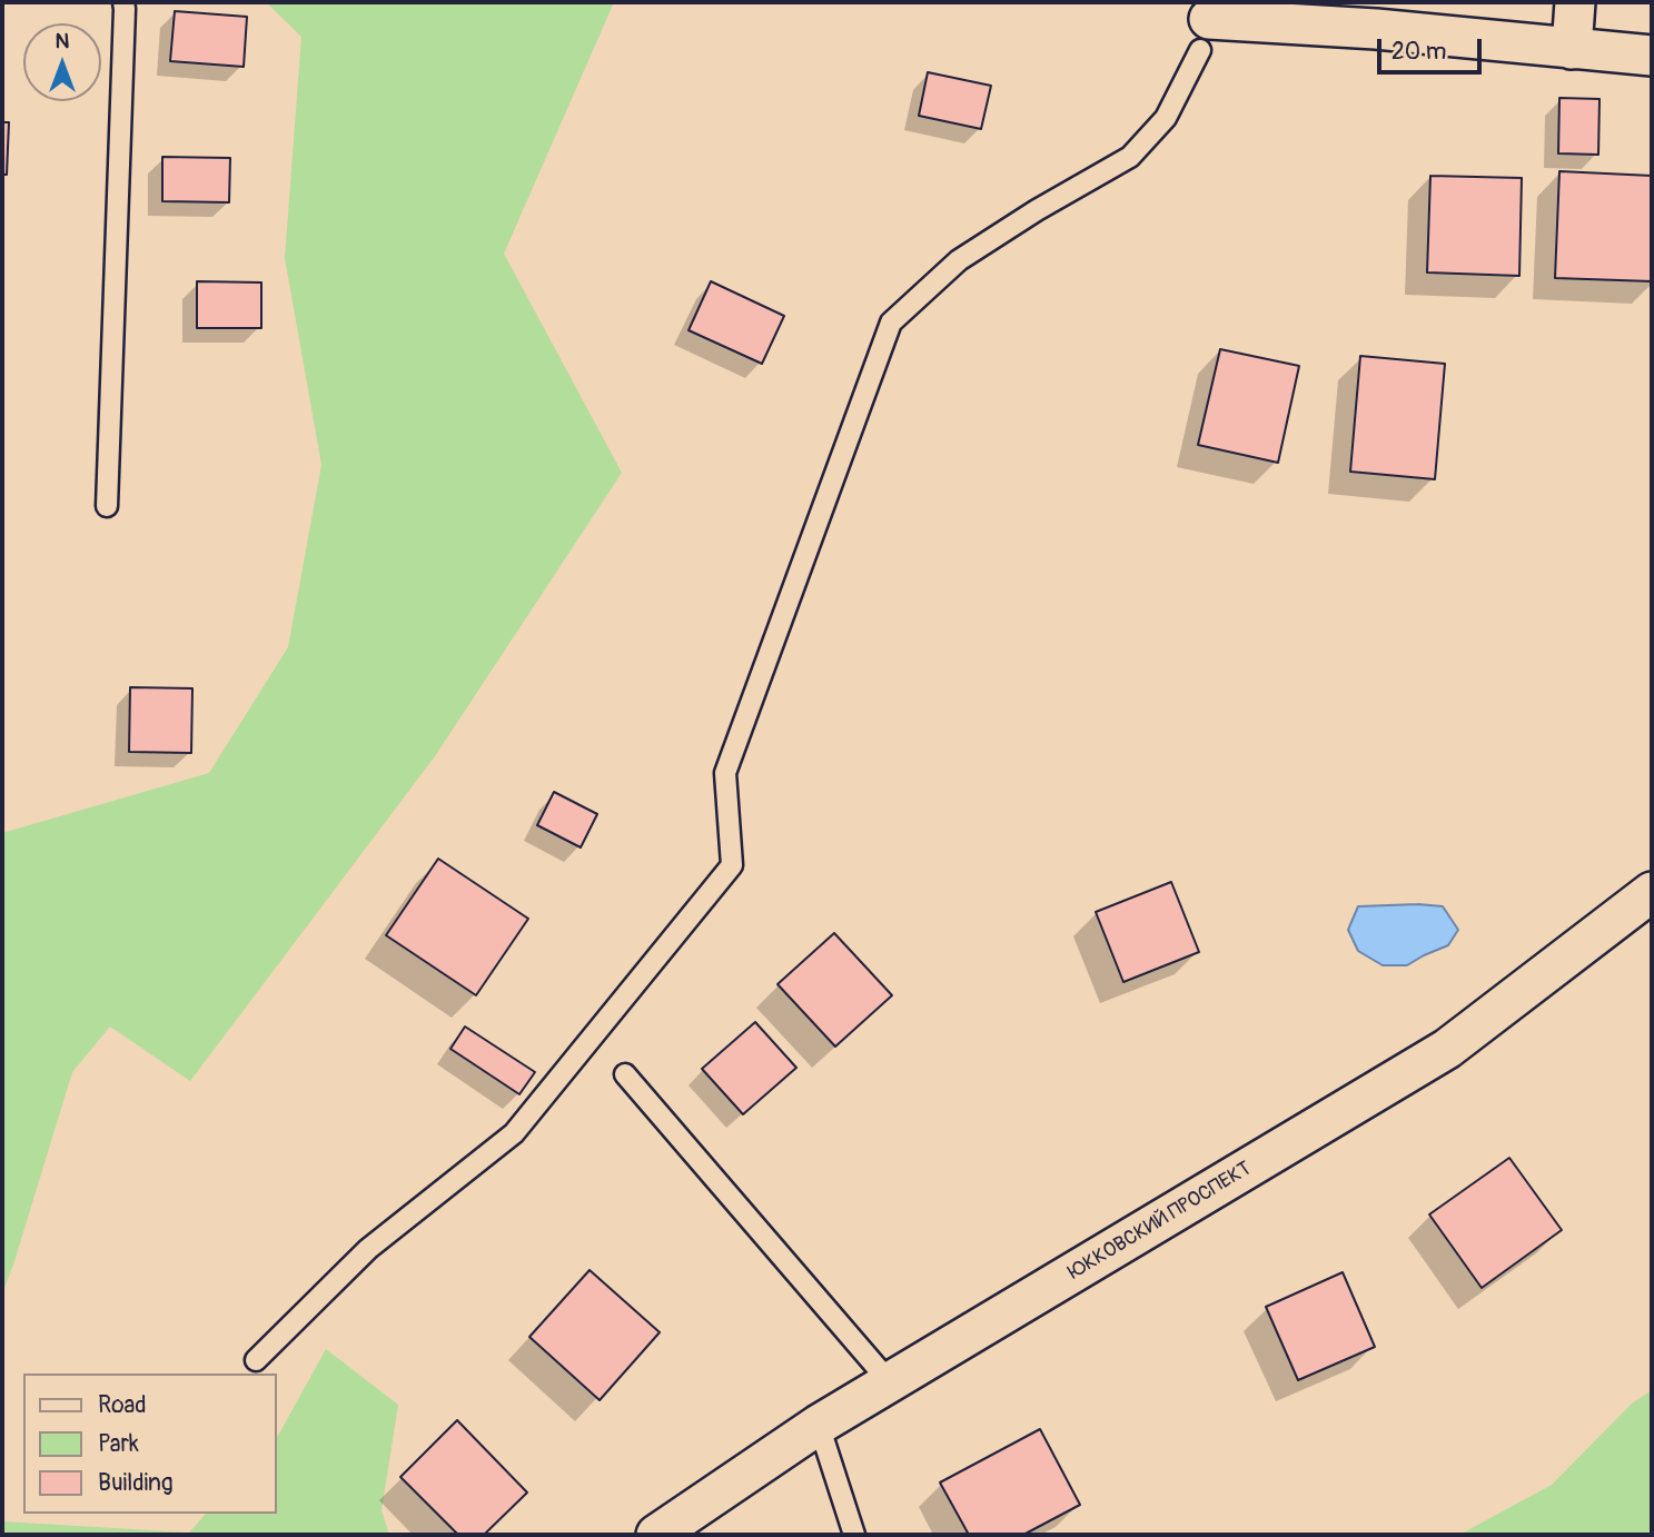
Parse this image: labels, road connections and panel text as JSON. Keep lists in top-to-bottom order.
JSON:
{
  "streets": {
    "street": ["ЮККОВСКИЙ ПРОСПЕКТ"]
  },
  "legend": ["Road", "Park", "Building"],
  "scale_bar": "20 m",
  "north": "top"
}
